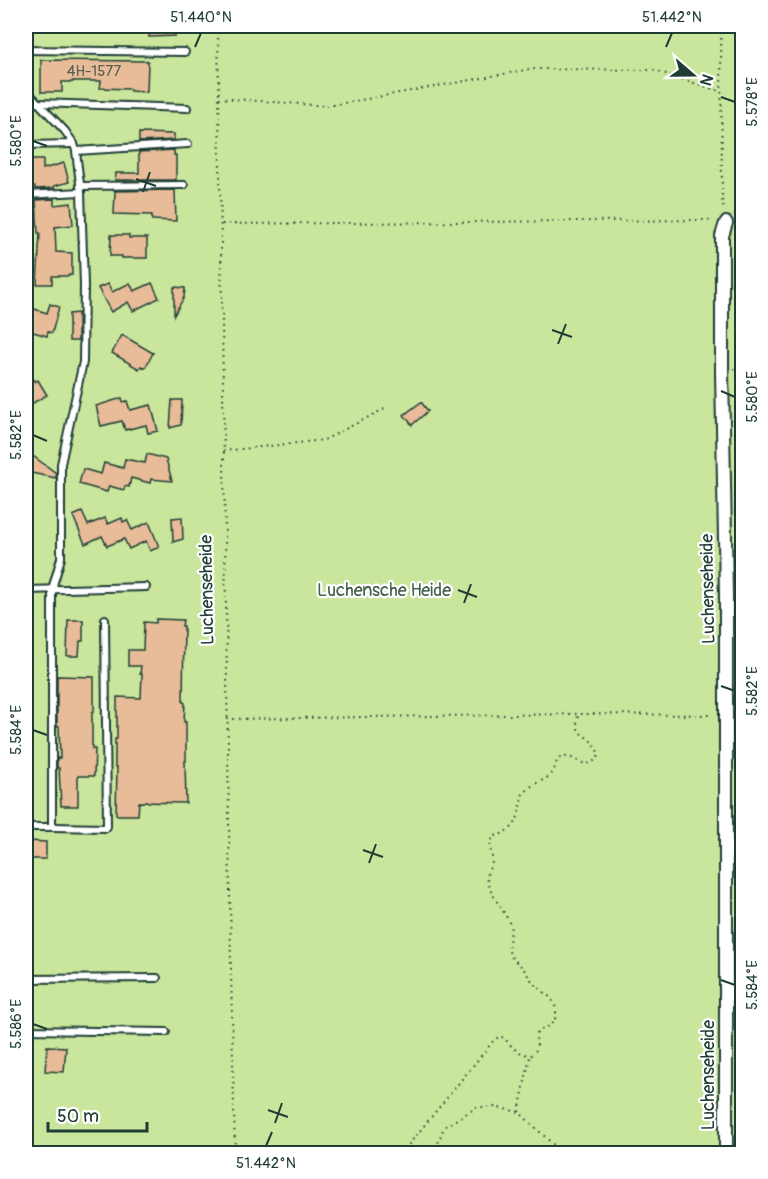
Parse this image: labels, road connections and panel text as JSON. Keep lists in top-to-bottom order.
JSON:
{
  "streets": {
    "street": ["Luchenseheide"]
  },
  "parks": ["Luchensche Heide"],
  "house_numbers": ["4H-1577"],
  "scale_bar": "50 m",
  "north": "right",
  "coordinates": [
    "51.440°N",
    "51.442°N",
    "5.578°E",
    "5.580°E",
    "5.582°E",
    "5.584°E",
    "5.586°E"
  ]
}
